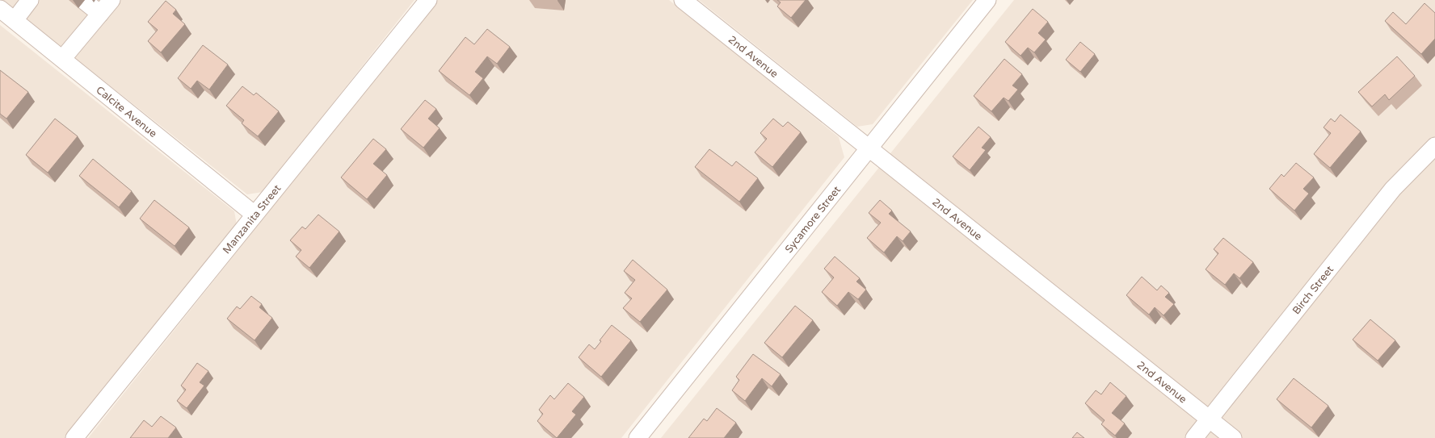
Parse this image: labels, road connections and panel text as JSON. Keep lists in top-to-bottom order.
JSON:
{
  "streets": {
    "street": [
      "2nd Avenue",
      "Calcite Avenue",
      "Manzanita Street",
      "Sycamore Street",
      "Birch Street"
    ]
  },
  "crossings": [
    ["2nd Avenue", "Sycamore Street"],
    ["2nd Avenue", "Birch Street"],
    ["Calcite Avenue", "Manzanita Street"]
  ]
}
